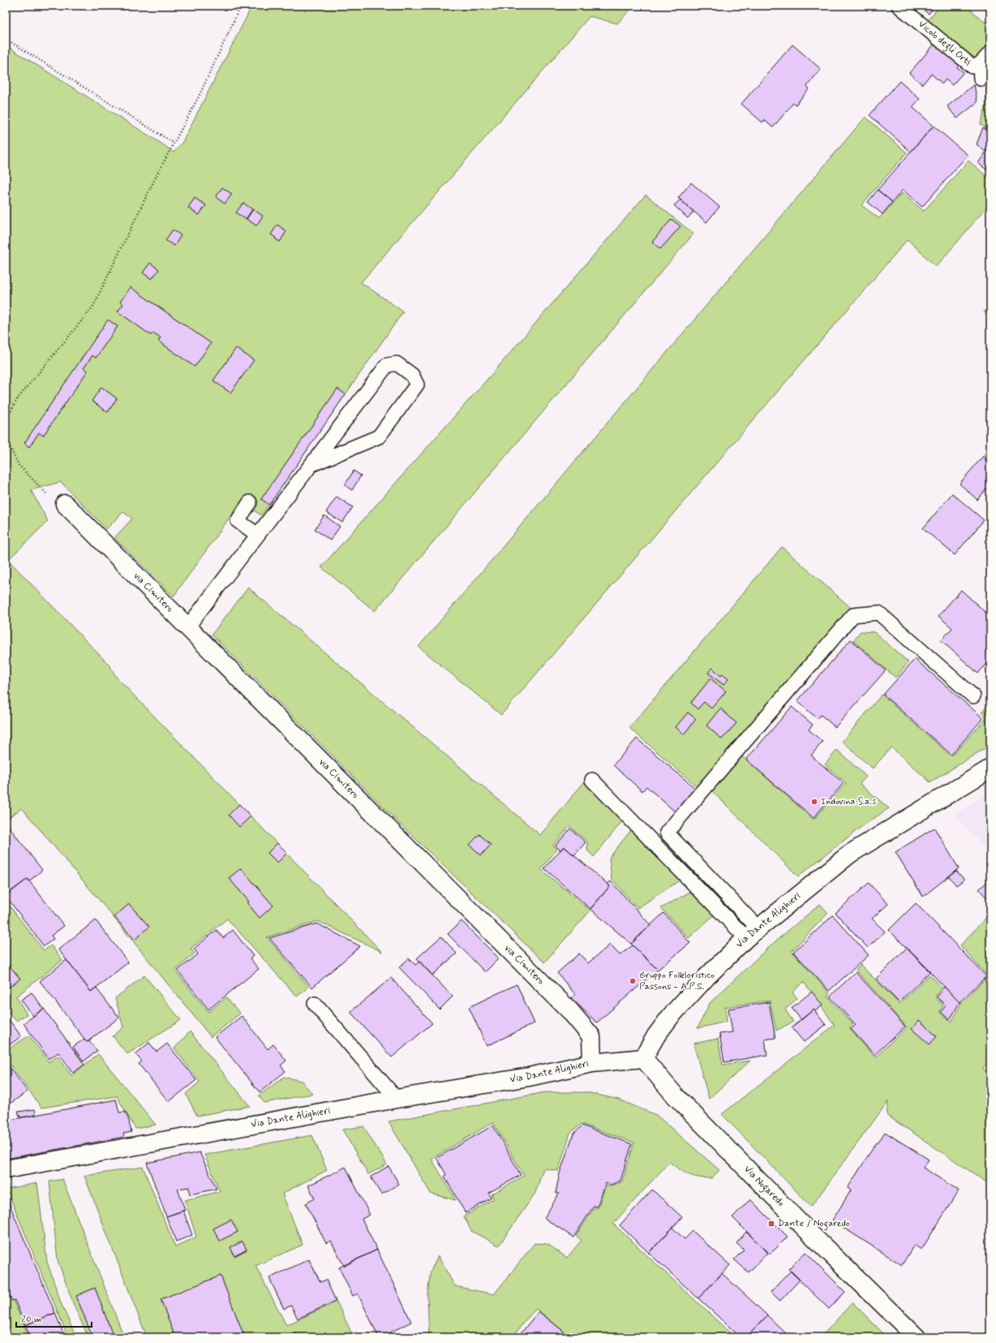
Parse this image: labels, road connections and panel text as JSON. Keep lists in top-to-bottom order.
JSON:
{
  "streets": {
    "street": ["via Cimitero", "Via Dante Alighieri", "Via Nogaredo"],
    "lane": ["Vicolo degli Orti"]
  },
  "crossings": [
    ["via Cimitero", "Via Dante Alighieri"],
    ["Via Dante Alighieri", "Via Nogaredo"]
  ],
  "places": {
    "other": ["Indovina S.a.s", "Gruppo Folkloristico Passons - A.P.S."],
    "transit": ["Dante / Nogaredo"]
  },
  "scale_bar": "20 m"
}
